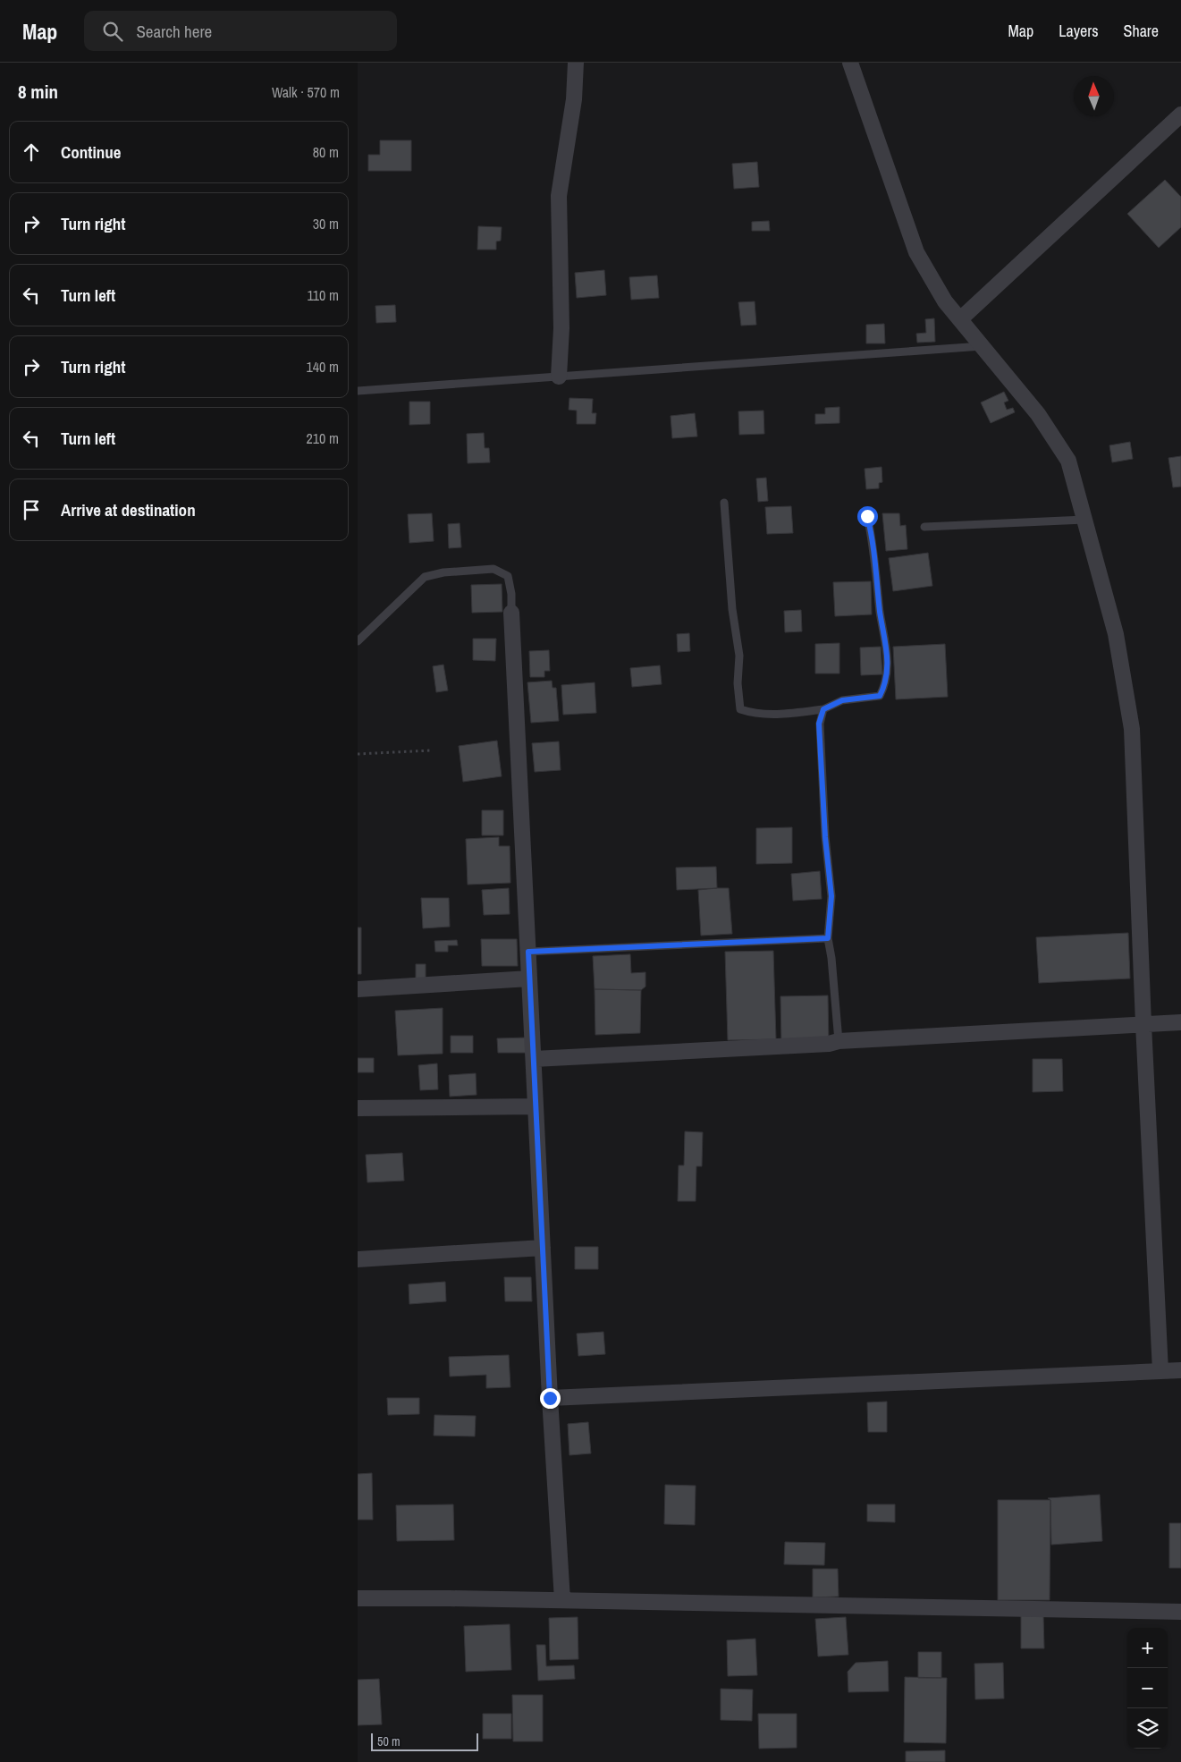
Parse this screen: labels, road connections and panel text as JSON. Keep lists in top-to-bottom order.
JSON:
{
  "scale_bar": "50 m",
  "north": "top",
  "page": {
    "header": "Map",
    "search": "Search here",
    "nav": ["Map", "Layers", "Share"],
    "heading": ["8 min", "Walk · 570 m"],
    "list": [
      ["Continue", "80 m"],
      ["Turn right", "30 m"],
      ["Turn left", "110 m"],
      ["Turn right", "140 m"],
      ["Turn left", "210 m"],
      "Arrive at destination"
    ],
    "map_buttons": ["+", "−"],
    "scale": "50 m"
  }
}
